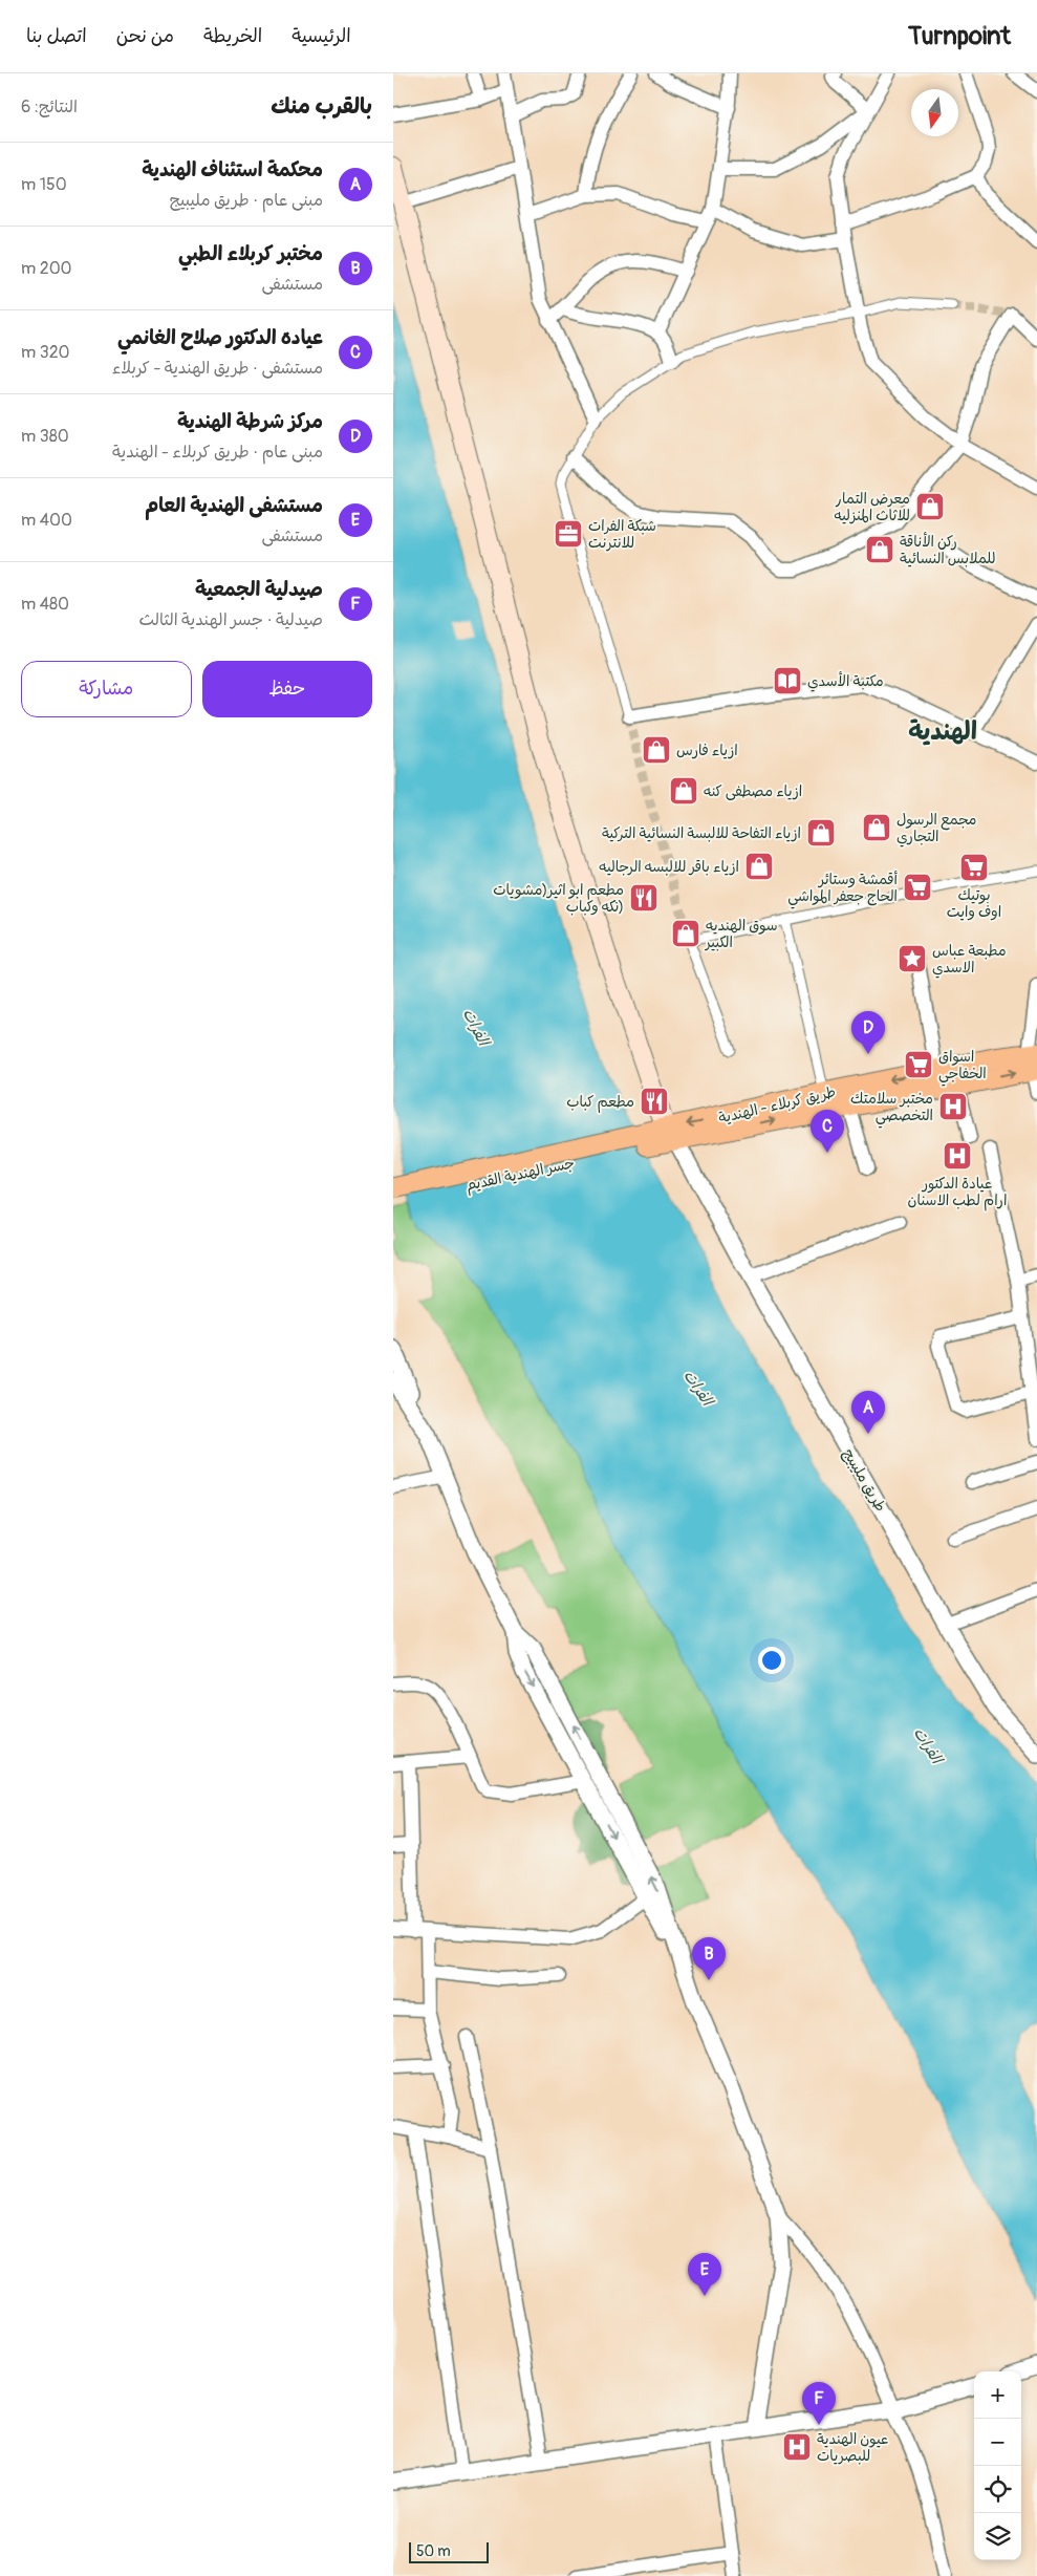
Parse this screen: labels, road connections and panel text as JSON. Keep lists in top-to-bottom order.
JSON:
{
  "streets": {
    "main road": ["طريق كربلاء - الهندية", "جسر الهندية القديم"],
    "street": ["طريق مليبيج"]
  },
  "crossings": [
    ["طريق كربلاء - الهندية", "جسر الهندية القديم"],
    ["طريق كربلاء - الهندية", "طريق مليبيج"]
  ],
  "districts": ["الهندية"],
  "water": ["الفرات"],
  "places": {
    "shop": [
      "معرض التمار للاثاث المنزليه",
      "ركن الأناقة للملابس النسائية",
      "ازياء فارس",
      "ازياء مصطفى كنه",
      "مجمع الرسول التجاري",
      "ازياء التفاحة للالبسة النسائية التركية",
      "ازياء باقر للالبسه الرجاليه",
      "سوق الهنديه الكبير"
    ],
    "office": ["شبكة الفرات للانترنت"],
    "library": ["مكتبة الأسدي"],
    "supermarket": ["بوتيك اوف وايت", "أقمشة وستائر الحاج جعفر المواشي", "اسواق الخفاجي"],
    "restaurant": ["مطعم ابو اثير(مشويات تكه وكباب)", "مطعم كباب"],
    "place": ["مطبعة عباس الاسدي"],
    "hospital": ["مختبر سلامتك التخصصي", "عيادة الدكتور ارام لطب الاسنان", "عيون الهندية للبصريات"]
  },
  "scale_bar": "50 m",
  "north": "bottom",
  "page": {
    "header": "Turnpoint",
    "nav": [
      "الرئيسية",
      "الخريطة",
      "من نحن",
      "اتصل بنا"
    ],
    "heading": ["بالقرب منك", "النتائج: 6"],
    "list": [
      {
        "mark": "A",
        "name": "محكمة استئناف الهندية",
        "note": "مبنى عام · طريق مليبيج",
        "value": "150 m"
      },
      {
        "mark": "B",
        "name": "مختبر كربلاء الطبي",
        "note": "مستشفى",
        "value": "200 m"
      },
      {
        "mark": "C",
        "name": "عياده الدكتور صلاح الغانمي",
        "note": "مستشفى · طريق الهندية - كربلاء",
        "value": "320 m"
      },
      {
        "mark": "D",
        "name": "مركز شرطة الهندية",
        "note": "مبنى عام · طريق كربلاء - الهندية",
        "value": "380 m"
      },
      {
        "mark": "E",
        "name": "مستشفى الهندية العام",
        "note": "مستشفى",
        "value": "400 m"
      },
      {
        "mark": "F",
        "name": "صيدلية الجمعية",
        "note": "صيدلية · جسر الهندية الثالث",
        "value": "480 m"
      }
    ],
    "buttons": ["حفظ", "مشاركة"],
    "pins": [
      "D",
      "C",
      "A",
      "B",
      "E",
      "F"
    ],
    "map_buttons": ["+", "−"],
    "scale": "50 m"
  }
}
